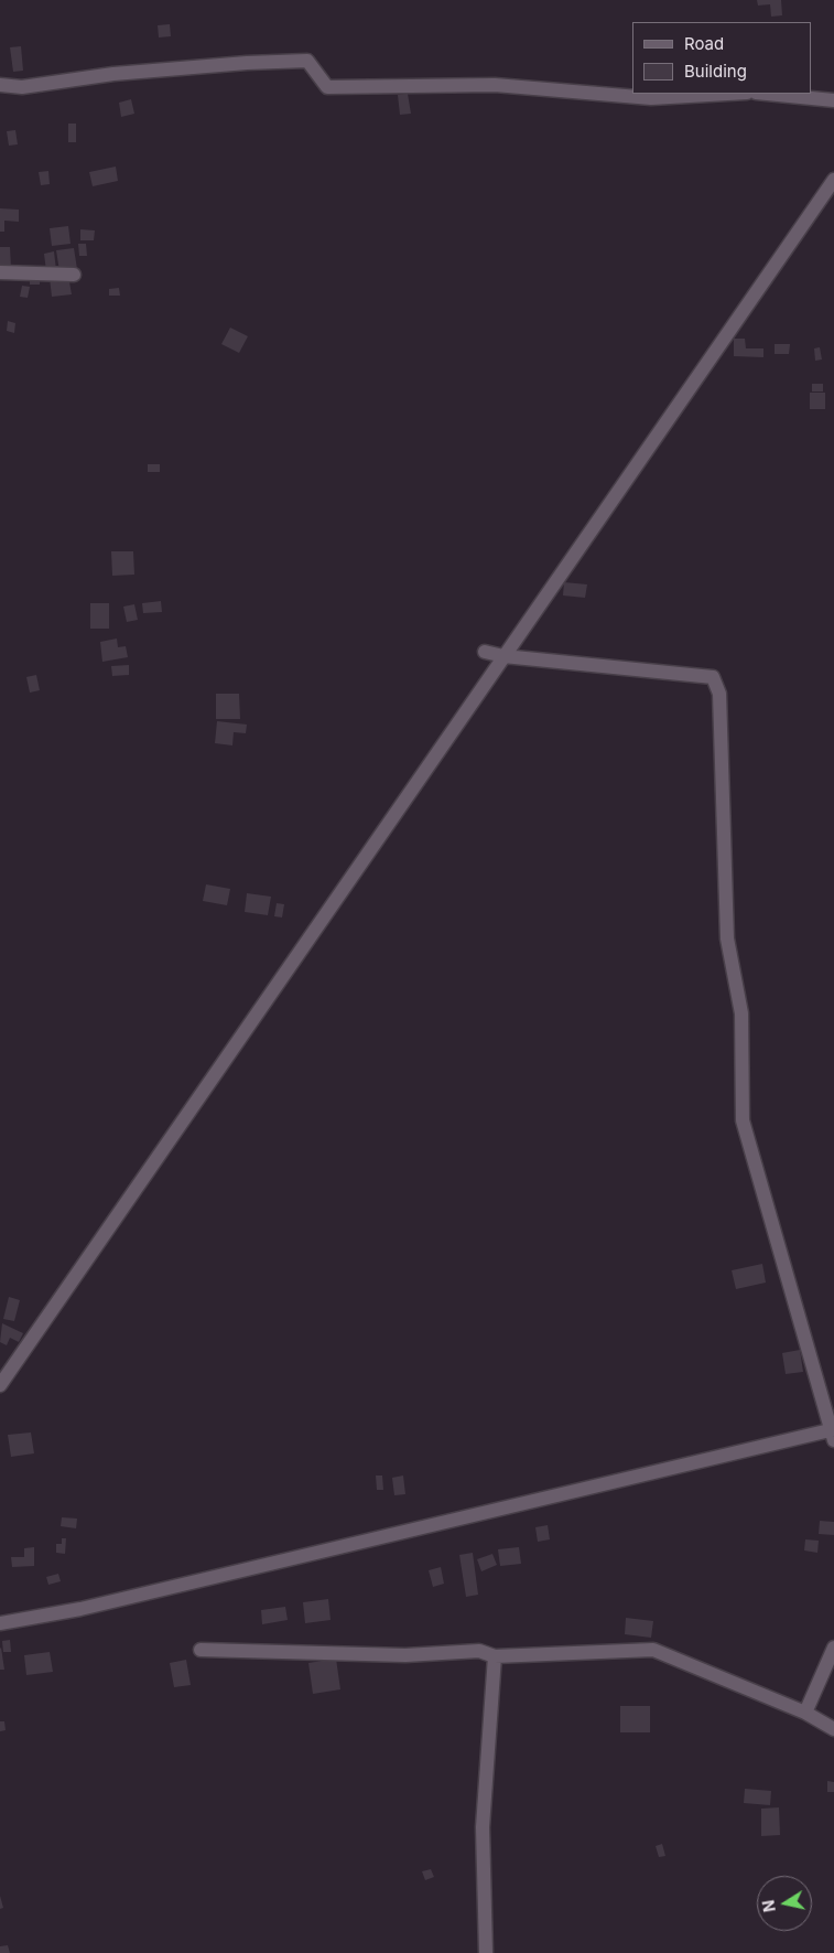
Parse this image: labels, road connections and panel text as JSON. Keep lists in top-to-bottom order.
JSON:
{
  "legend": ["Road", "Building"],
  "north": "left"
}
